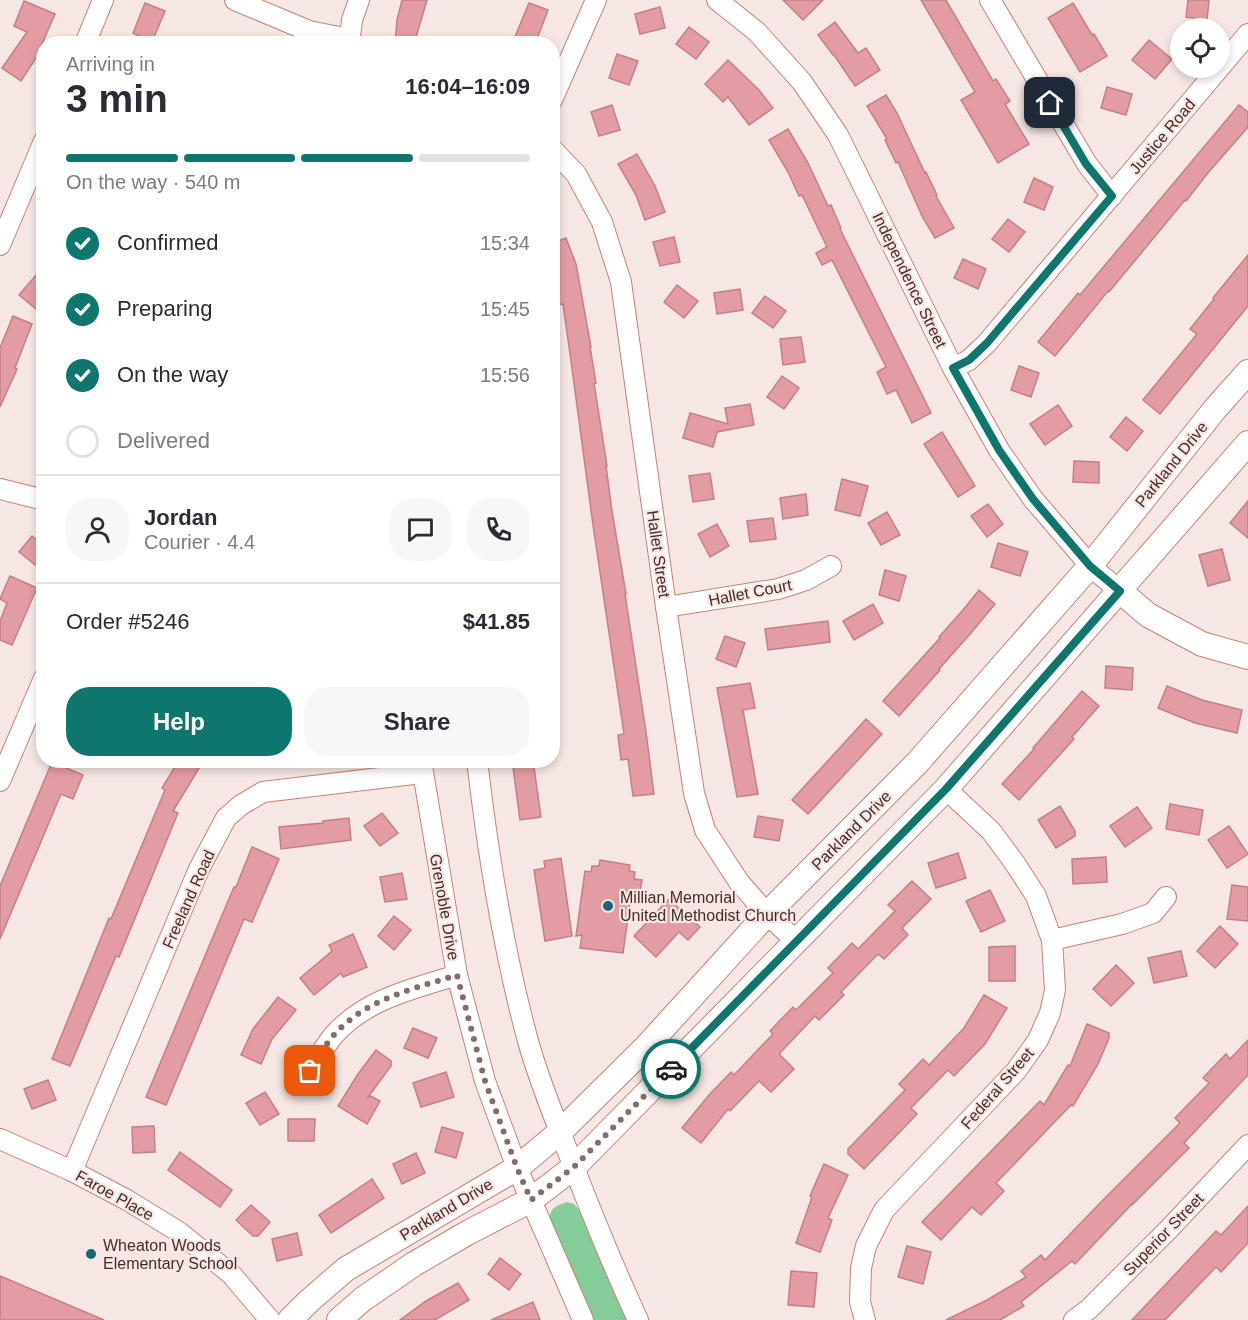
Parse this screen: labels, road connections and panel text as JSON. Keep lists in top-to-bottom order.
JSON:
{
  "streets": {
    "street": [
      "Justice Road",
      "Independence Street",
      "Parkland Drive",
      "Hallet Street",
      "Hallet Court",
      "Freeland Road",
      "Grenoble Drive",
      "Federal Street",
      "Faroe Place",
      "Superior Street"
    ]
  },
  "crossings": [
    ["Justice Road", "Independence Street"],
    ["Independence Street", "Parkland Drive"],
    ["Parkland Drive", "Hallet Street"],
    ["Parkland Drive", "Grenoble Drive"],
    ["Parkland Drive", "Federal Street"],
    ["Hallet Street", "Hallet Court"],
    ["Freeland Road", "Faroe Place"]
  ],
  "places": ["Millian Memorial United Methodist Church", "Wheaton Woods Elementary School"],
  "page": {
    "heading": ["3 min", "Arriving in", "16:04–16:09"],
    "panel": [
      "Jordan",
      "Courier · 4.4",
      "Order #5246",
      "$41.85"
    ],
    "bar": "On the way · 540 m",
    "list": [
      ["Confirmed", "15:34"],
      ["Preparing", "15:45"],
      ["On the way", "15:56"],
      "Delivered"
    ],
    "buttons": ["Help", "Share"]
  }
}
